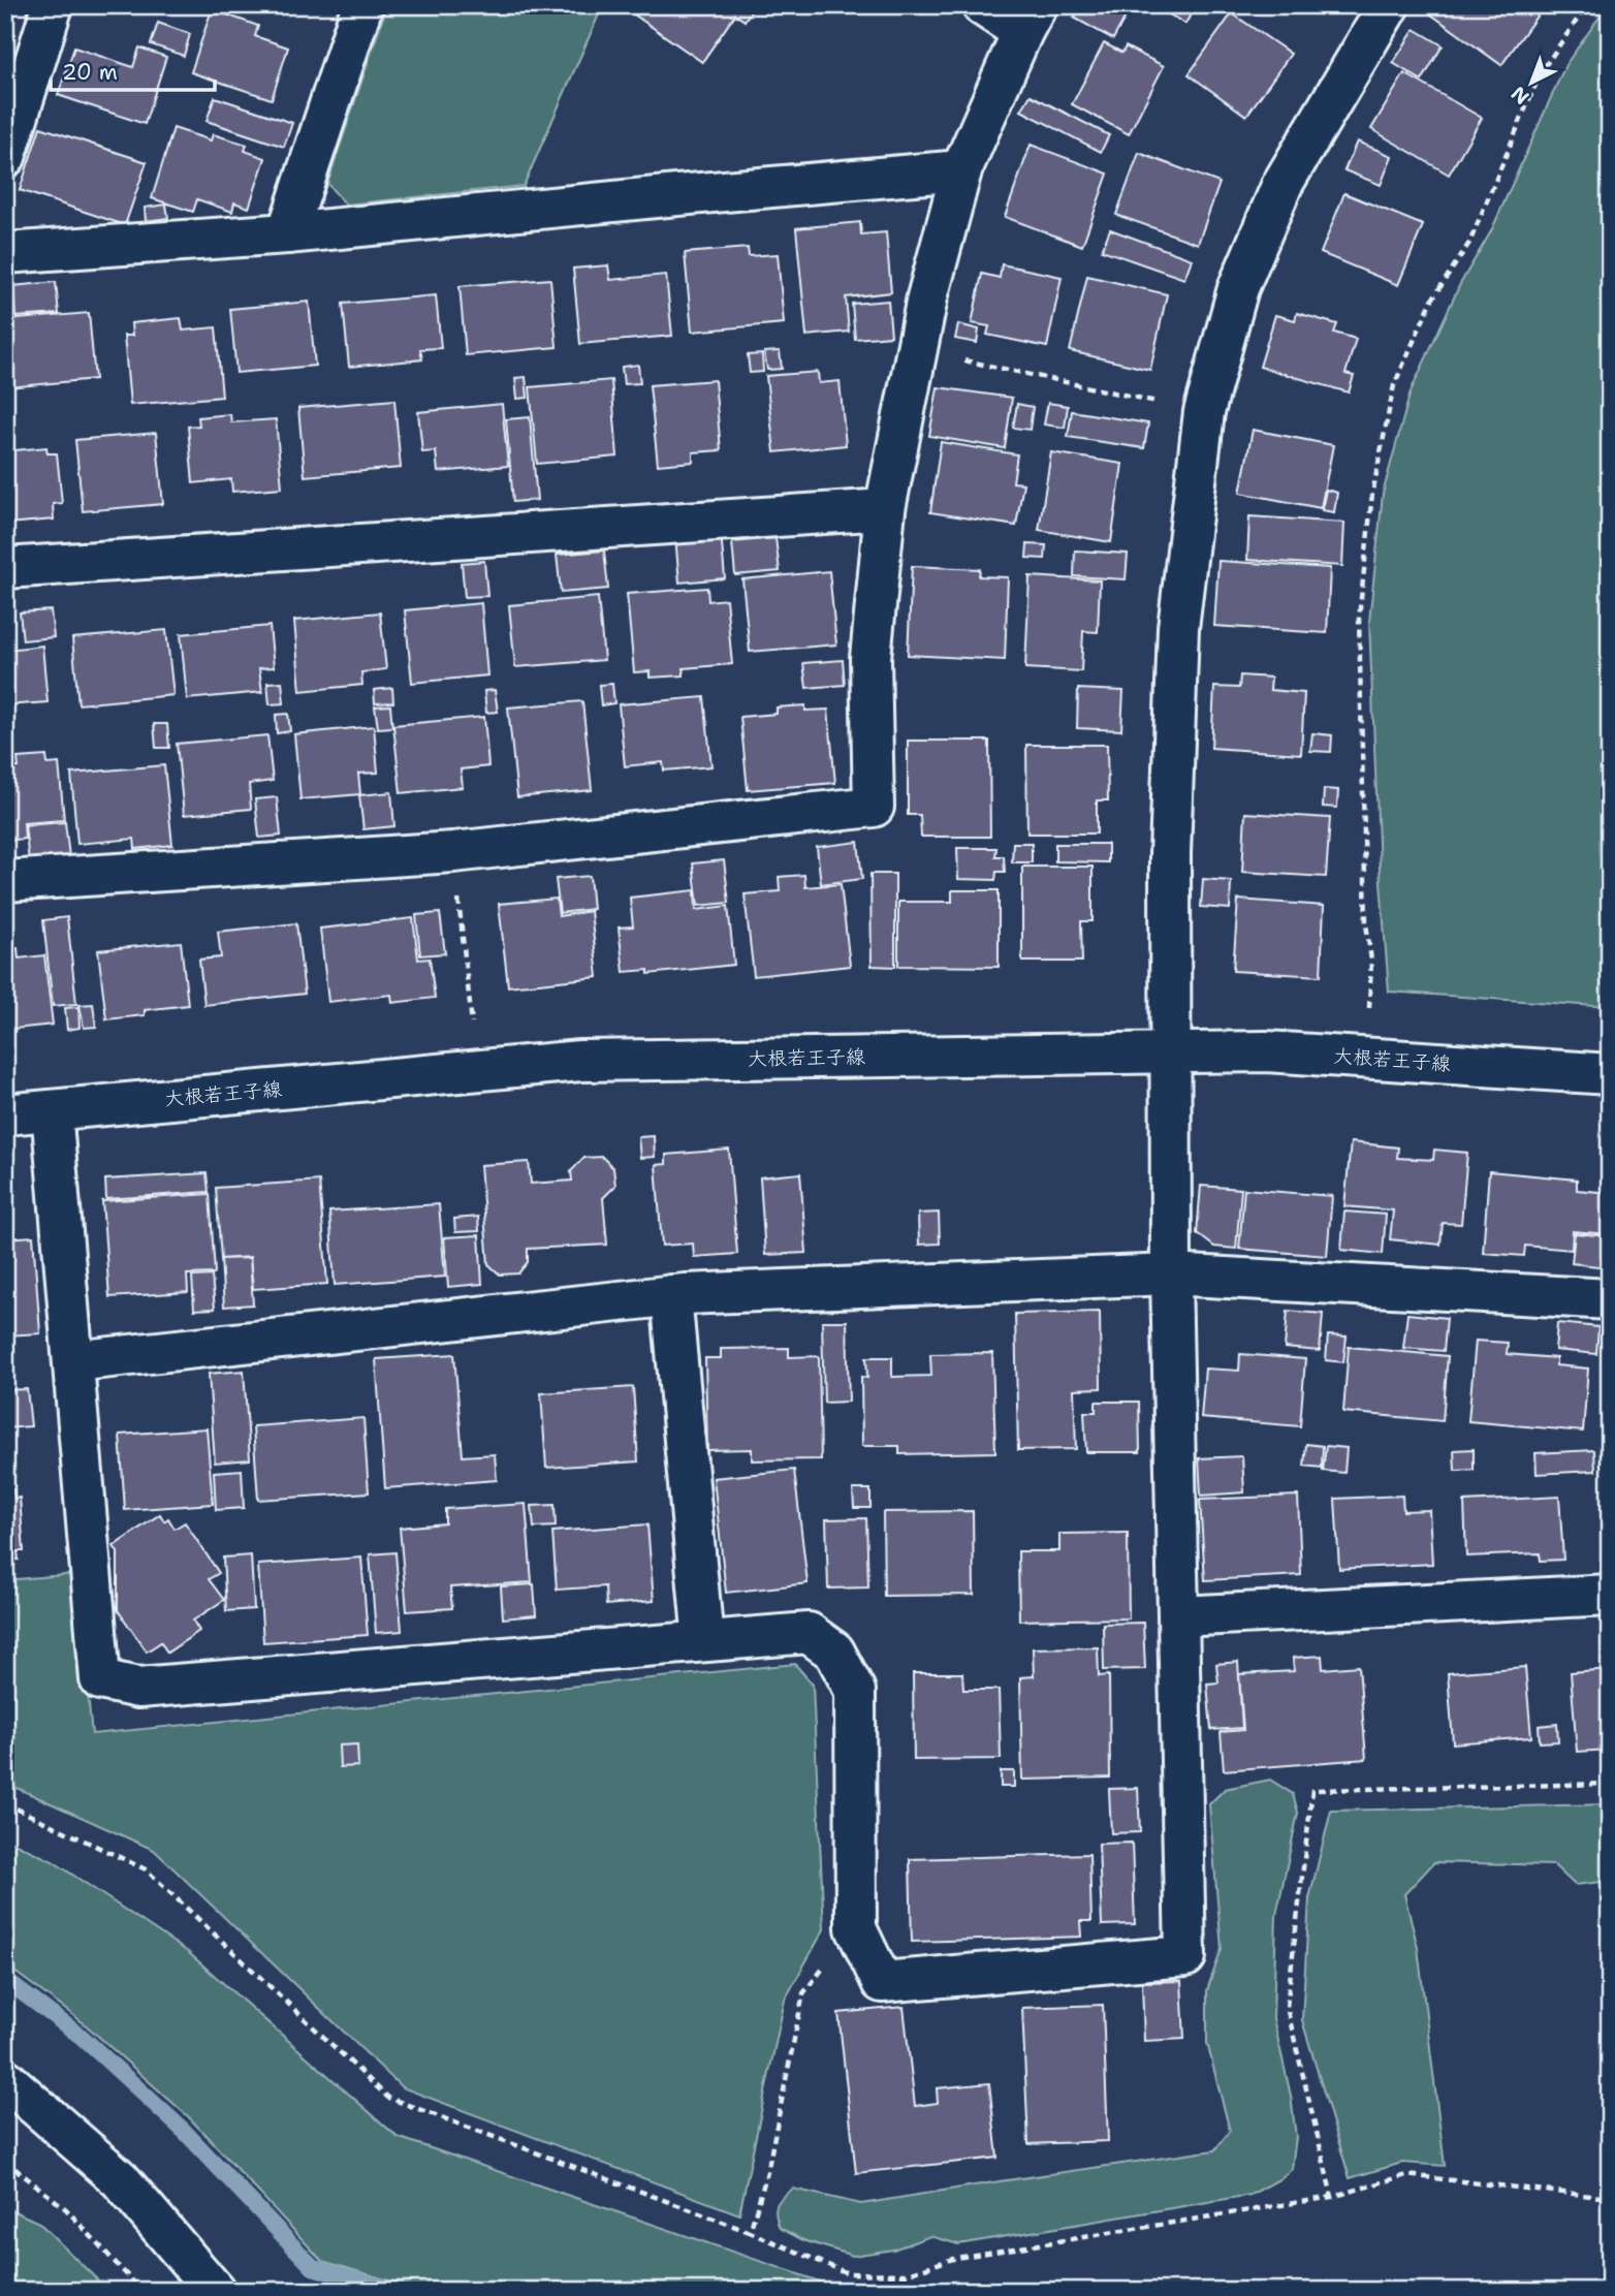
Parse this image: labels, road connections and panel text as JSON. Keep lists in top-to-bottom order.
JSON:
{
  "streets": {
    "street": ["大根若王子線"]
  },
  "scale_bar": "20 m",
  "north": "bottom left"
}
